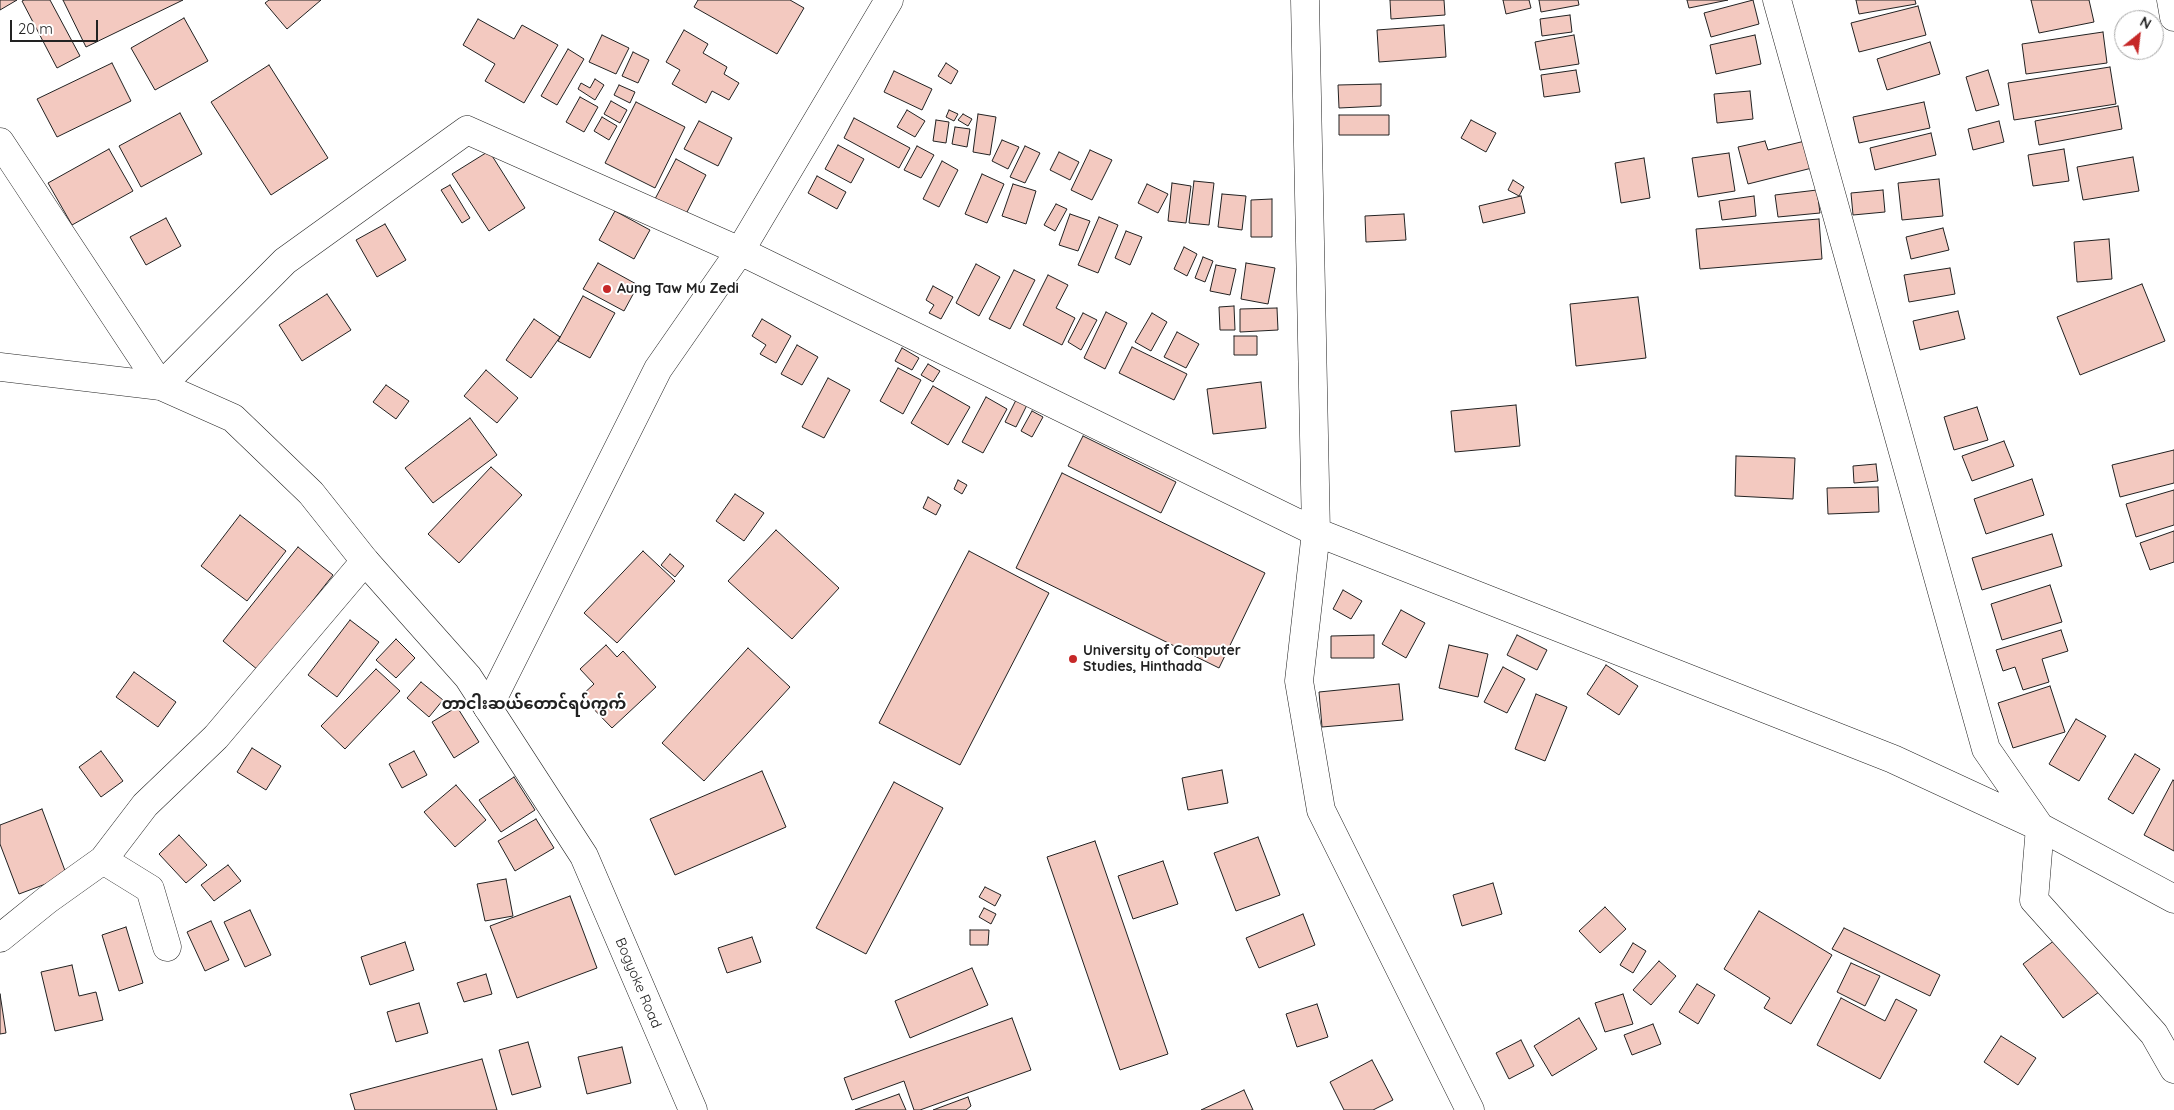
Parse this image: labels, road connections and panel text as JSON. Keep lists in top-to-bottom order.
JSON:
{
  "streets": {
    "street": ["Bogyoke Road"]
  },
  "districts": ["တာငါးဆယ်တောင်ရပ်ကွက်"],
  "places": ["Aung Taw Mu Zedi", "University of Computer Studies, Hinthada"],
  "scale_bar": "20 m",
  "north": "top right"
}
